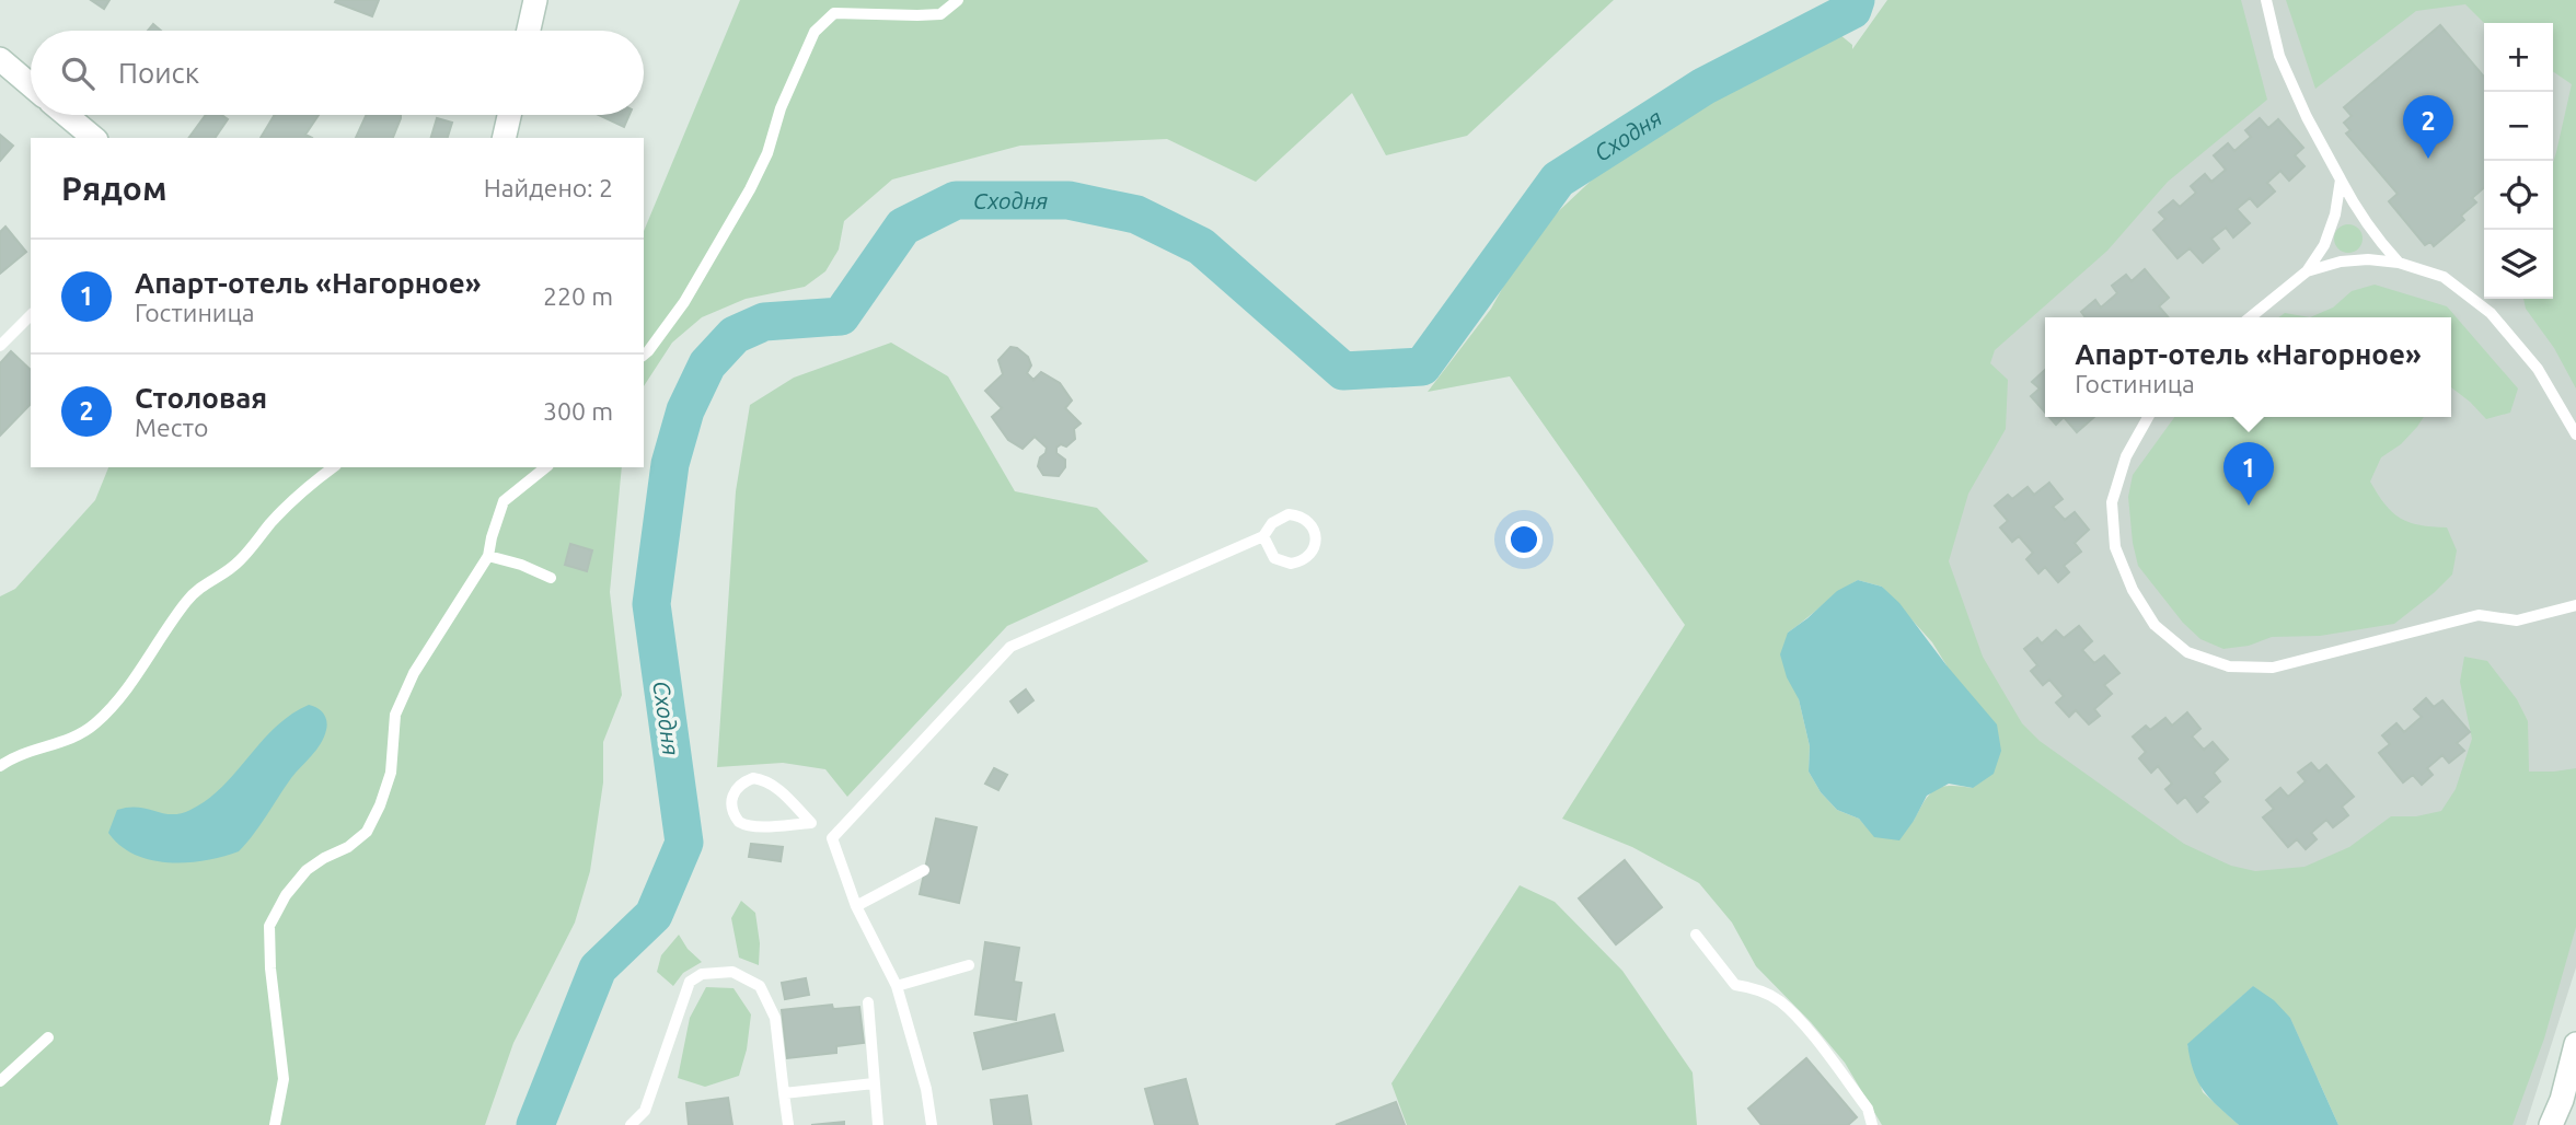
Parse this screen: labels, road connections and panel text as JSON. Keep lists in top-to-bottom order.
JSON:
{
  "water": ["Сходня"],
  "page": {
    "map_buttons": ["+", "−"],
    "search": "Поиск",
    "pins": ["2", "1"],
    "heading": ["Рядом", "Найдено: 2"],
    "list": [
      {
        "mark": "1",
        "name": "Апарт-отель «Нагорное»",
        "note": "Гостиница",
        "value": "220 m"
      },
      {
        "mark": "2",
        "name": "Столовая",
        "note": "Место",
        "value": "300 m"
      }
    ],
    "popup": ["Апарт-отель «Нагорное»", "Гостиница"]
  }
}
